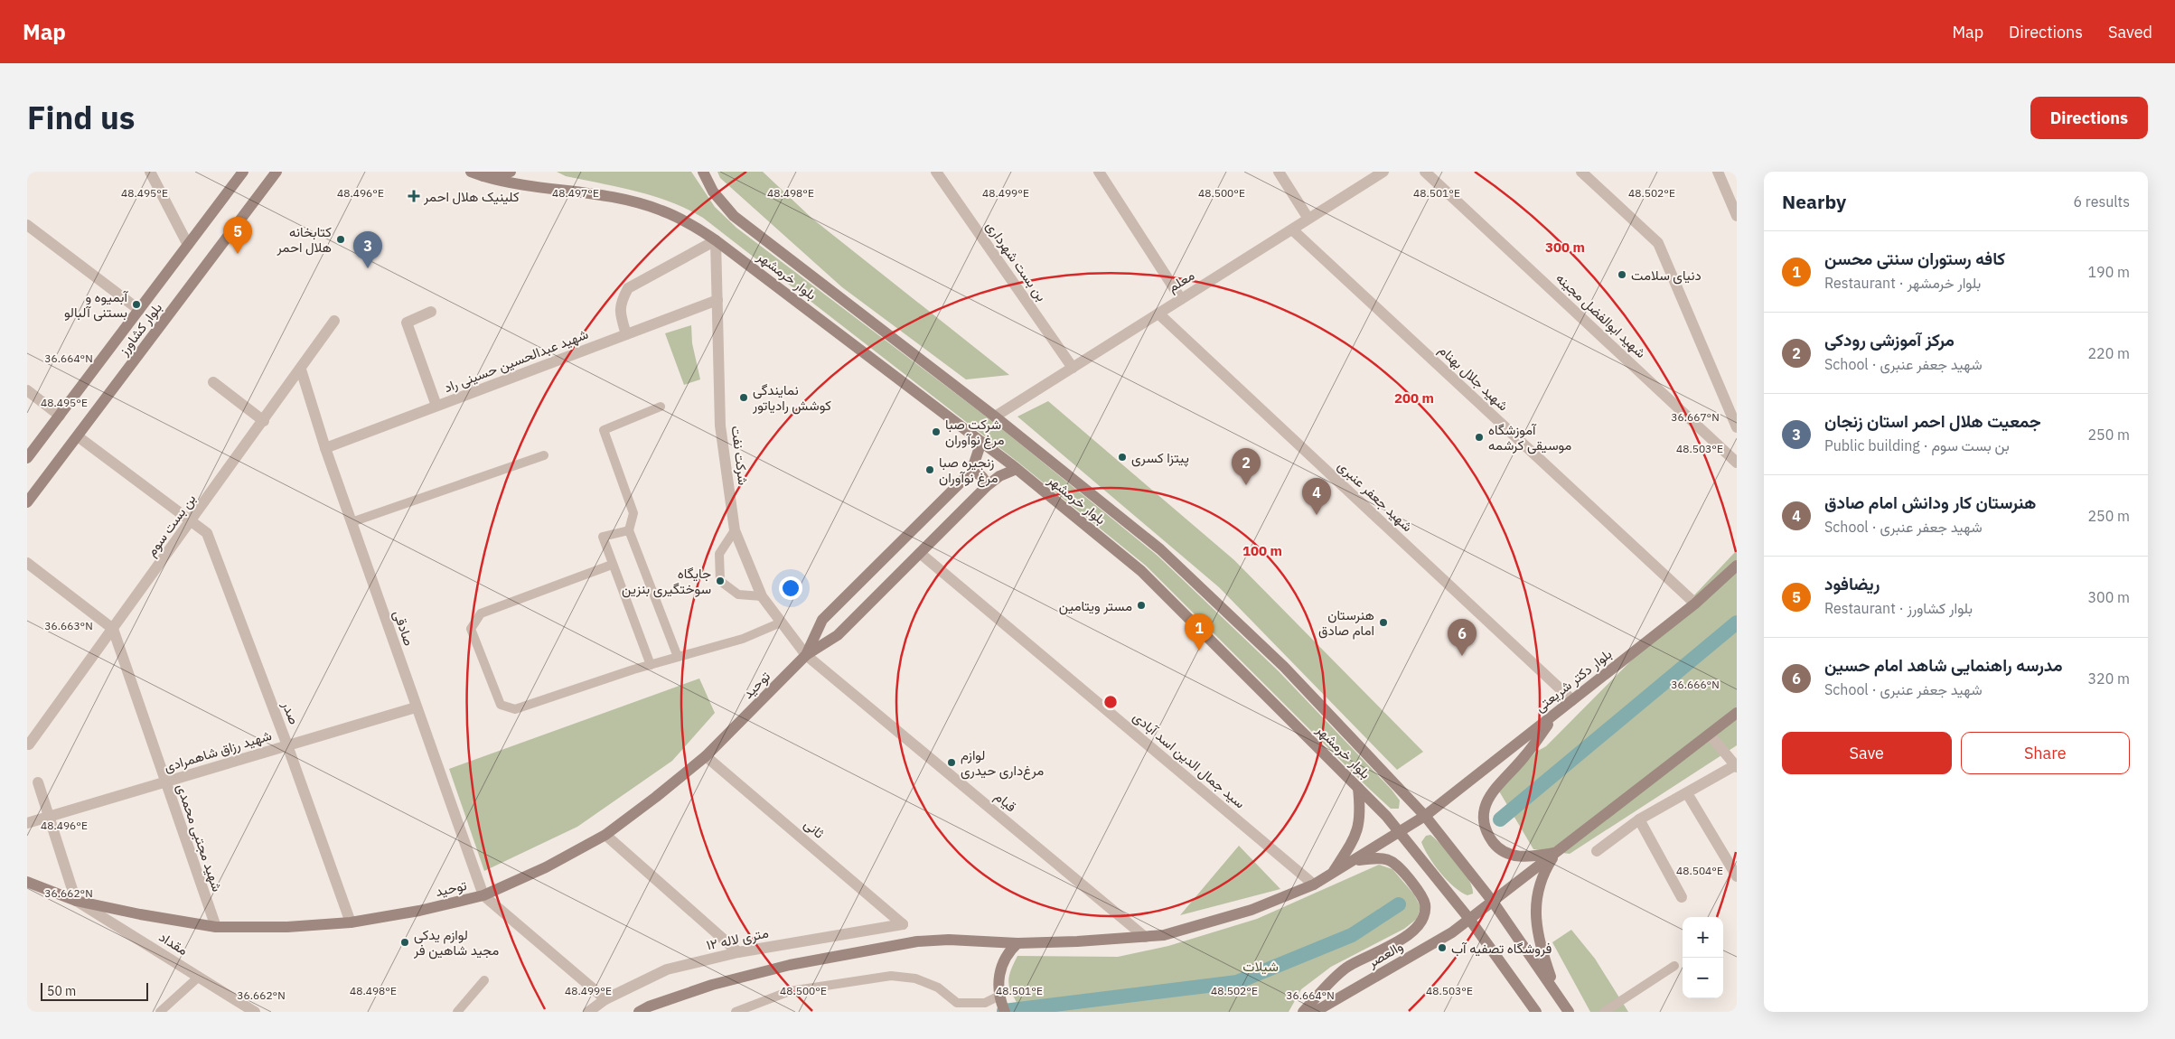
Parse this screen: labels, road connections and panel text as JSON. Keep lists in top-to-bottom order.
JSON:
{
  "streets": {
    "main road": [
      "بلوار خرمشهر",
      "بلوار کشاورز",
      "بلوار دکتر شریعتی",
      "توحید",
      "والعصر"
    ],
    "street": [
      "بن بست شهرداری",
      "معلم",
      "شهید ابوالفضل مجینه",
      "شهید عبدالحسین حسینی راد",
      "شهید جلال بهنام",
      "شرکت نفت",
      "شهید جعفر عنبری",
      "بن بست سوم",
      "صادقی",
      "صدر",
      "شهید رزاق شاهمرادی",
      "سید جمال الدین اسد آبادی",
      "قیام",
      "ثانی",
      "شهید مجتبی محمدی",
      "۱۲ متری لاله",
      "مقداد"
    ]
  },
  "crossings": [
    ["بن بست شهرداری", "معلم"],
    ["بلوار خرمشهر", "معلم"],
    ["بلوار خرمشهر", "شرکت نفت"],
    ["بلوار خرمشهر", "بلوار دکتر شریعتی"],
    ["بلوار خرمشهر", "توحید"],
    ["بلوار خرمشهر", "والعصر"],
    ["معلم", "شهید جلال بهنام"],
    ["معلم", "شهید جعفر عنبری"],
    ["بلوار کشاورز", "صدر"],
    ["شهید عبدالحسین حسینی راد", "شرکت نفت"],
    ["شهید عبدالحسین حسینی راد", "صادقی"],
    ["شهید جلال بهنام", "بلوار دکتر شریعتی"],
    ["شرکت نفت", "توحید"],
    ["شرکت نفت", "قیام"],
    ["شهید جعفر عنبری", "بلوار دکتر شریعتی"],
    ["بن بست سوم", "صادقی"],
    ["بن بست سوم", "صدر"],
    ["بن بست سوم", "شهید مجتبی محمدی"],
    ["صادقی", "توحید"],
    ["صادقی", "شهید رزاق شاهمرادی"],
    ["بلوار دکتر شریعتی", "سید جمال الدین اسد آبادی"],
    ["بلوار دکتر شریعتی", "قیام"],
    ["توحید", "صدر"],
    ["توحید", "سید جمال الدین اسد آبادی"],
    ["توحید", "قیام"],
    ["توحید", "ثانی"],
    ["توحید", "شهید مجتبی محمدی"],
    ["توحید", "مقداد"],
    ["صدر", "شهید رزاق شاهمرادی"],
    ["شهید رزاق شاهمرادی", "شهید مجتبی محمدی"],
    ["ثانی", "۱۲ متری لاله"]
  ],
  "parks": ["شیلات"],
  "places": {
    "health": ["کلینیک هلال احمر"],
    "other": [
      "کتابخانه هلال احمر",
      "دنیای سلامت",
      "آبمیوه و بستنی آلبالو",
      "نمایندگی کوشش رادیاتور",
      "شرکت صبا مرغ نوآوران",
      "آموزشگاه موسیقی کرشمه",
      "پیتزا کسری",
      "زنجیره صبا مرغ نوآوران",
      "جایگاه سوختگیرى بنزین",
      "مستر ویتامین",
      "هنرستان امام صادق",
      "لوازم مرغ‌داری حیدری",
      "لوازم یدکی مجید شاهین فر",
      "فروشگاه تصفیه آب"
    ]
  },
  "scale_bar": "50 m",
  "page": {
    "header": "Map",
    "nav": ["Map", "Directions", "Saved"],
    "title": "Find us",
    "buttons": [
      "Directions",
      ["Save", "Share"]
    ],
    "heading": ["Nearby", "6 results"],
    "pins": [
      "5",
      "3",
      "2",
      "4",
      "1",
      "6"
    ],
    "list": [
      {
        "mark": "1",
        "name": "کافه رستوران سنتی محسن",
        "note": "Restaurant · بلوار خرمشهر",
        "value": "190 m"
      },
      {
        "mark": "2",
        "name": "مرکز آموزشی رودکی",
        "note": "School · شهید جعفر عنبری",
        "value": "220 m"
      },
      {
        "mark": "3",
        "name": "جمعیت هلال احمر استان زنجان",
        "note": "Public building · بن بست سوم",
        "value": "250 m"
      },
      {
        "mark": "4",
        "name": "هنرستان کار ودانش امام صادق",
        "note": "School · شهید جعفر عنبری",
        "value": "250 m"
      },
      {
        "mark": "5",
        "name": "ریضافود",
        "note": "Restaurant · بلوار کشاورز",
        "value": "300 m"
      },
      {
        "mark": "6",
        "name": "مدرسه راهنمایی شاهد امام حسین",
        "note": "School · شهید جعفر عنبری",
        "value": "320 m"
      }
    ],
    "map_buttons": ["+", "−"],
    "scale": "50 m"
  },
  "coordinates": [
    "48.495°E",
    "48.496°E",
    "48.497°E",
    "48.498°E",
    "48.499°E",
    "48.500°E",
    "48.501°E",
    "48.502°E",
    "36.664°N",
    "36.667°N",
    "48.503°E",
    "36.663°N",
    "36.666°N",
    "48.504°E",
    "36.662°N"
  ],
  "rings": ["300 m", "200 m", "100 m"]
}
